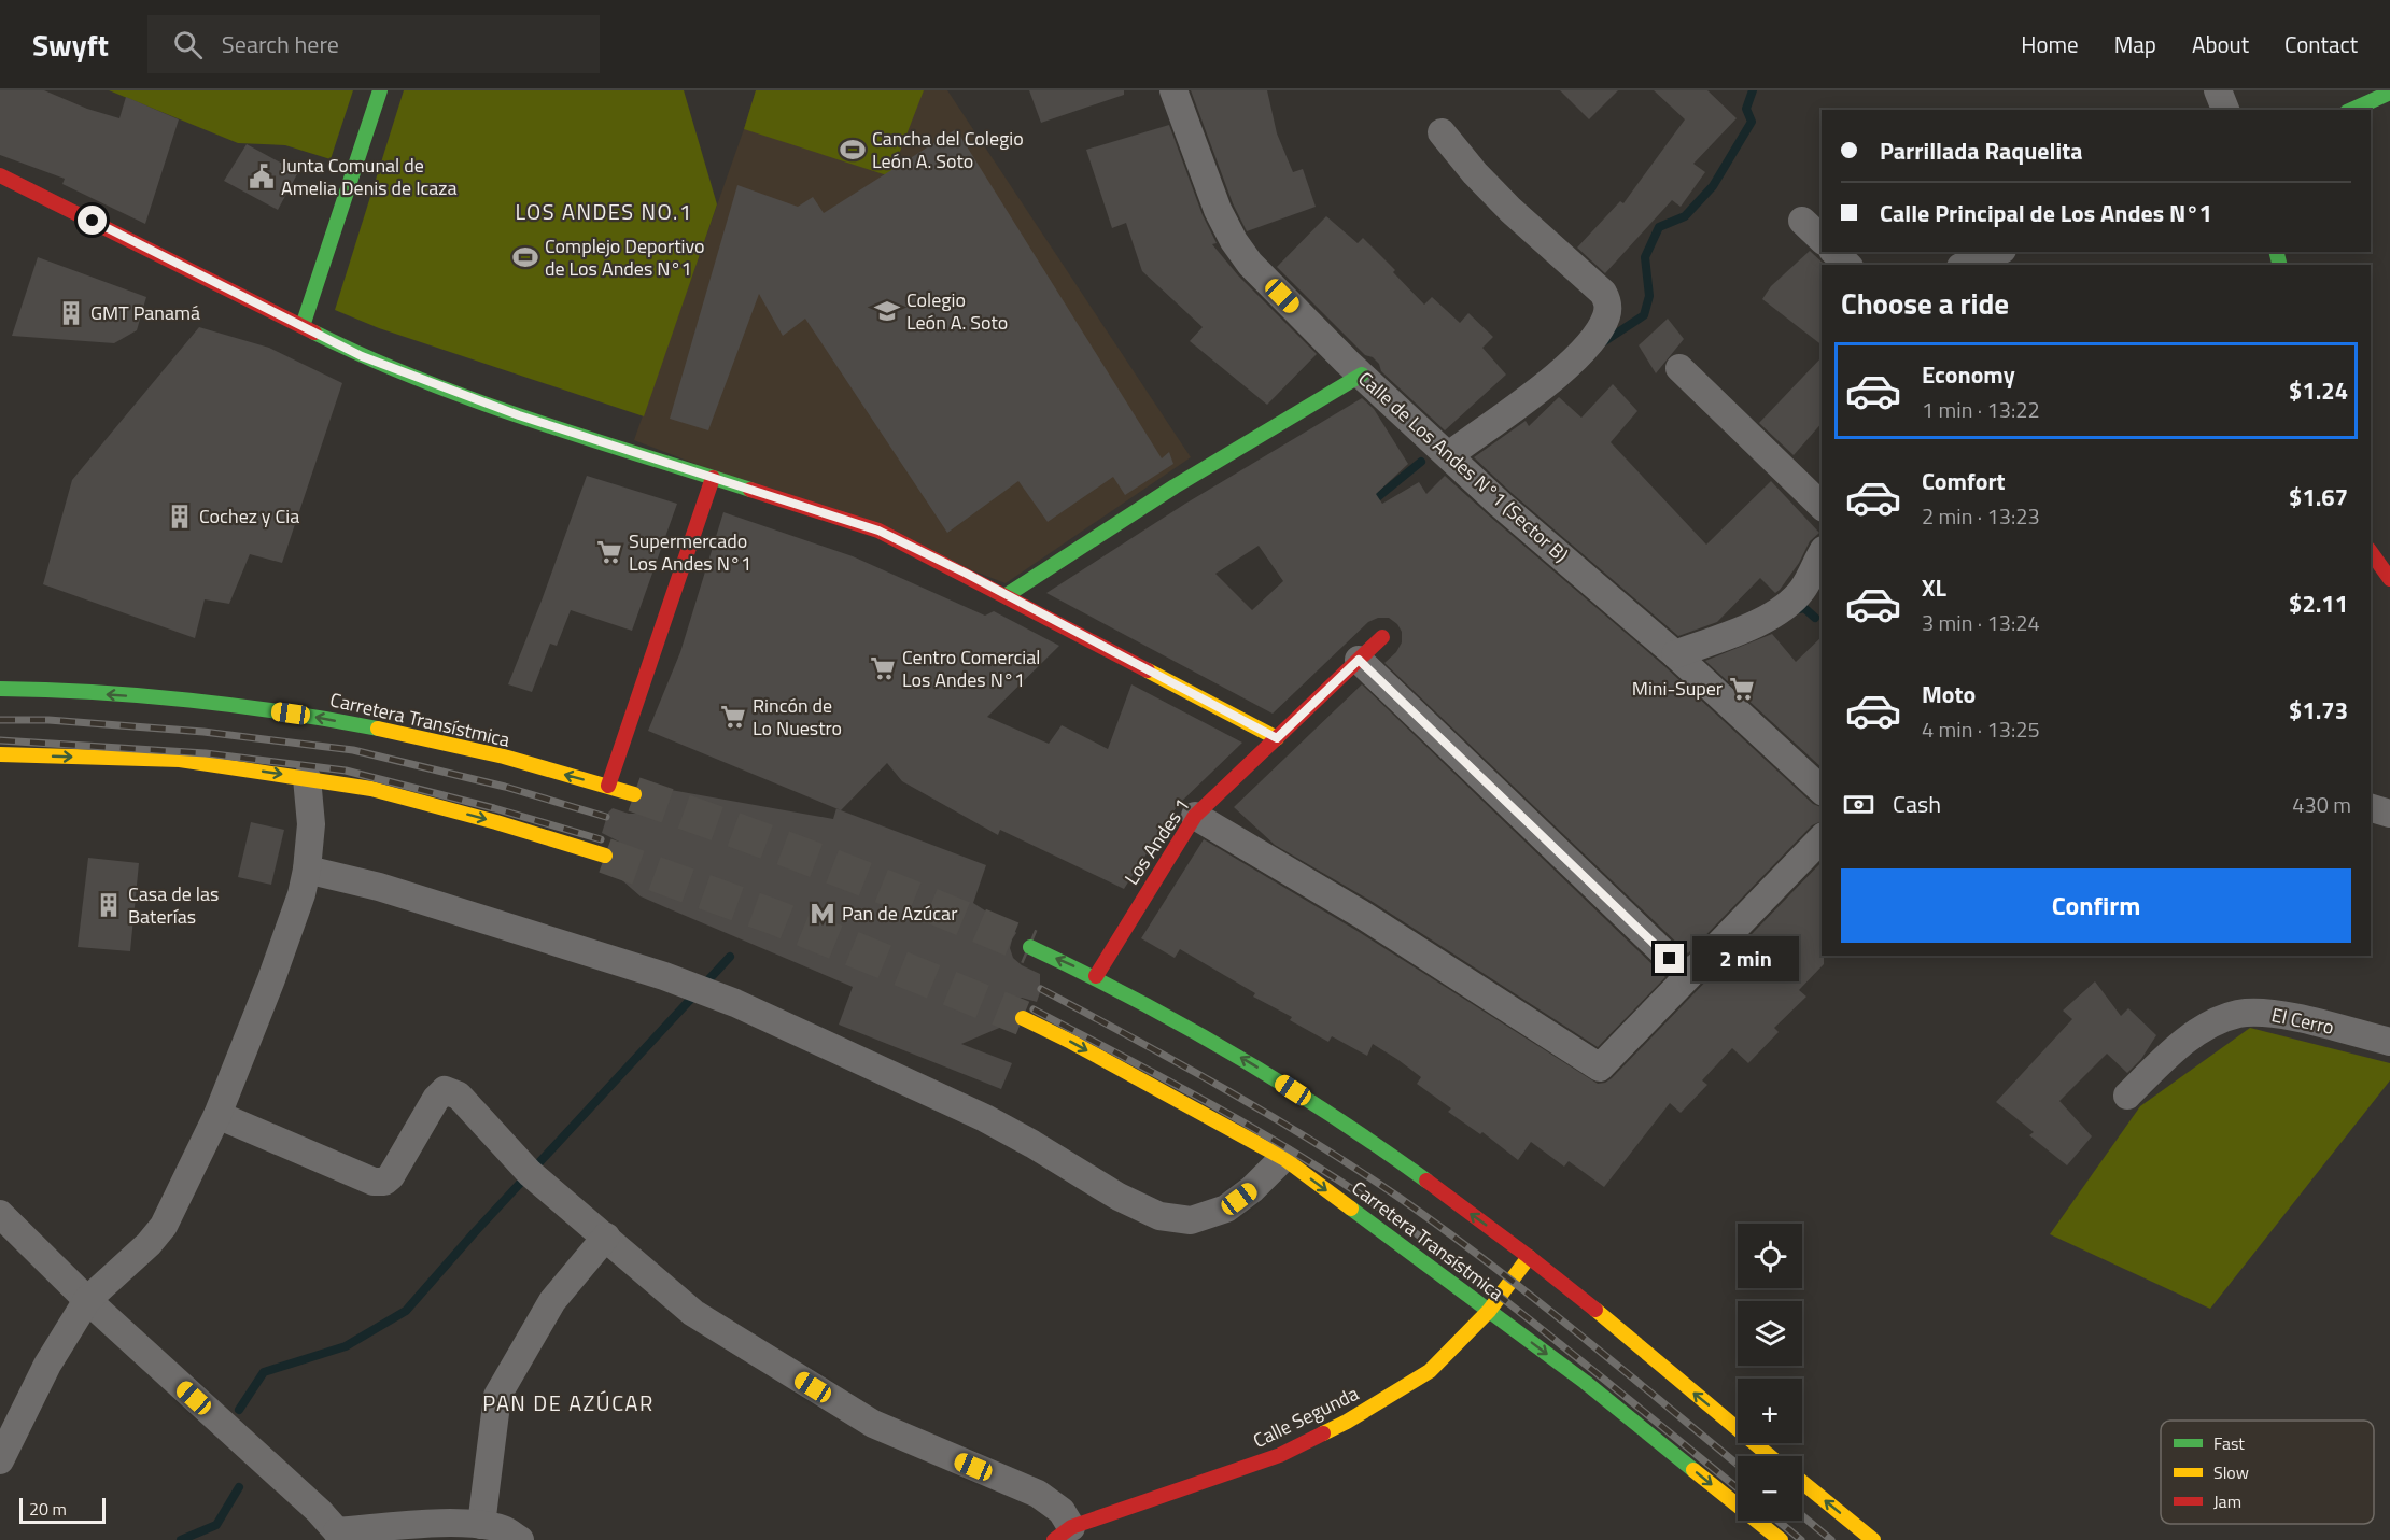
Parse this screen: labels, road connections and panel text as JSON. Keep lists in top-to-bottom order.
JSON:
{
  "streets": {
    "street": [
      "Calle de Los Andes N°1 (Sector B)",
      "Carretera Transístmica",
      "Los Andes 1",
      "El Cerro",
      "Calle Segunda"
    ]
  },
  "crossings": [
    ["Carretera Transístmica", "Calle Segunda"]
  ],
  "districts": ["LOS ANDES NO.1", "PAN DE AZÚCAR"],
  "places": {
    "sports": ["Cancha del Colegio León A. Soto", "Complejo Deportivo de Los Andes N°1"],
    "public building": ["Junta Comunal de Amelia Denis de Icaza"],
    "school or university": ["Colegio León A. Soto"],
    "building": ["GMT Panamá", "Cochez y Cia", "Casa de las Baterías"],
    "supermarket": [
      "Supermercado Los Andes N°1",
      "Centro Comercial Los Andes N°1",
      "Mini-Super",
      "Rincón de Lo Nuestro"
    ],
    "metro station": ["Pan de Azúcar"]
  },
  "legend": ["Fast", "Slow", "Jam"],
  "scale_bar": "20 m",
  "page": {
    "header": "Swyft",
    "search": "Search here",
    "nav": [
      "Home",
      "Map",
      "About",
      "Contact"
    ],
    "banner": ["Parrillada Raquelita", "Calle Principal de Los Andes N°1"],
    "heading": "Choose a ride",
    "list": [
      {
        "name": "Economy",
        "note": "1 min · 13:22",
        "value": "$1.24"
      },
      {
        "name": "Comfort",
        "note": "2 min · 13:23",
        "value": "$1.67"
      },
      {
        "name": "XL",
        "note": "3 min · 13:24",
        "value": "$2.11"
      },
      {
        "name": "Moto",
        "note": "4 min · 13:25",
        "value": "$1.73"
      }
    ],
    "pay": ["Cash", "430 m"],
    "buttons": "Confirm",
    "bubble": "2 min",
    "map_buttons": ["+", "−"],
    "scale": "20 m"
  }
}
